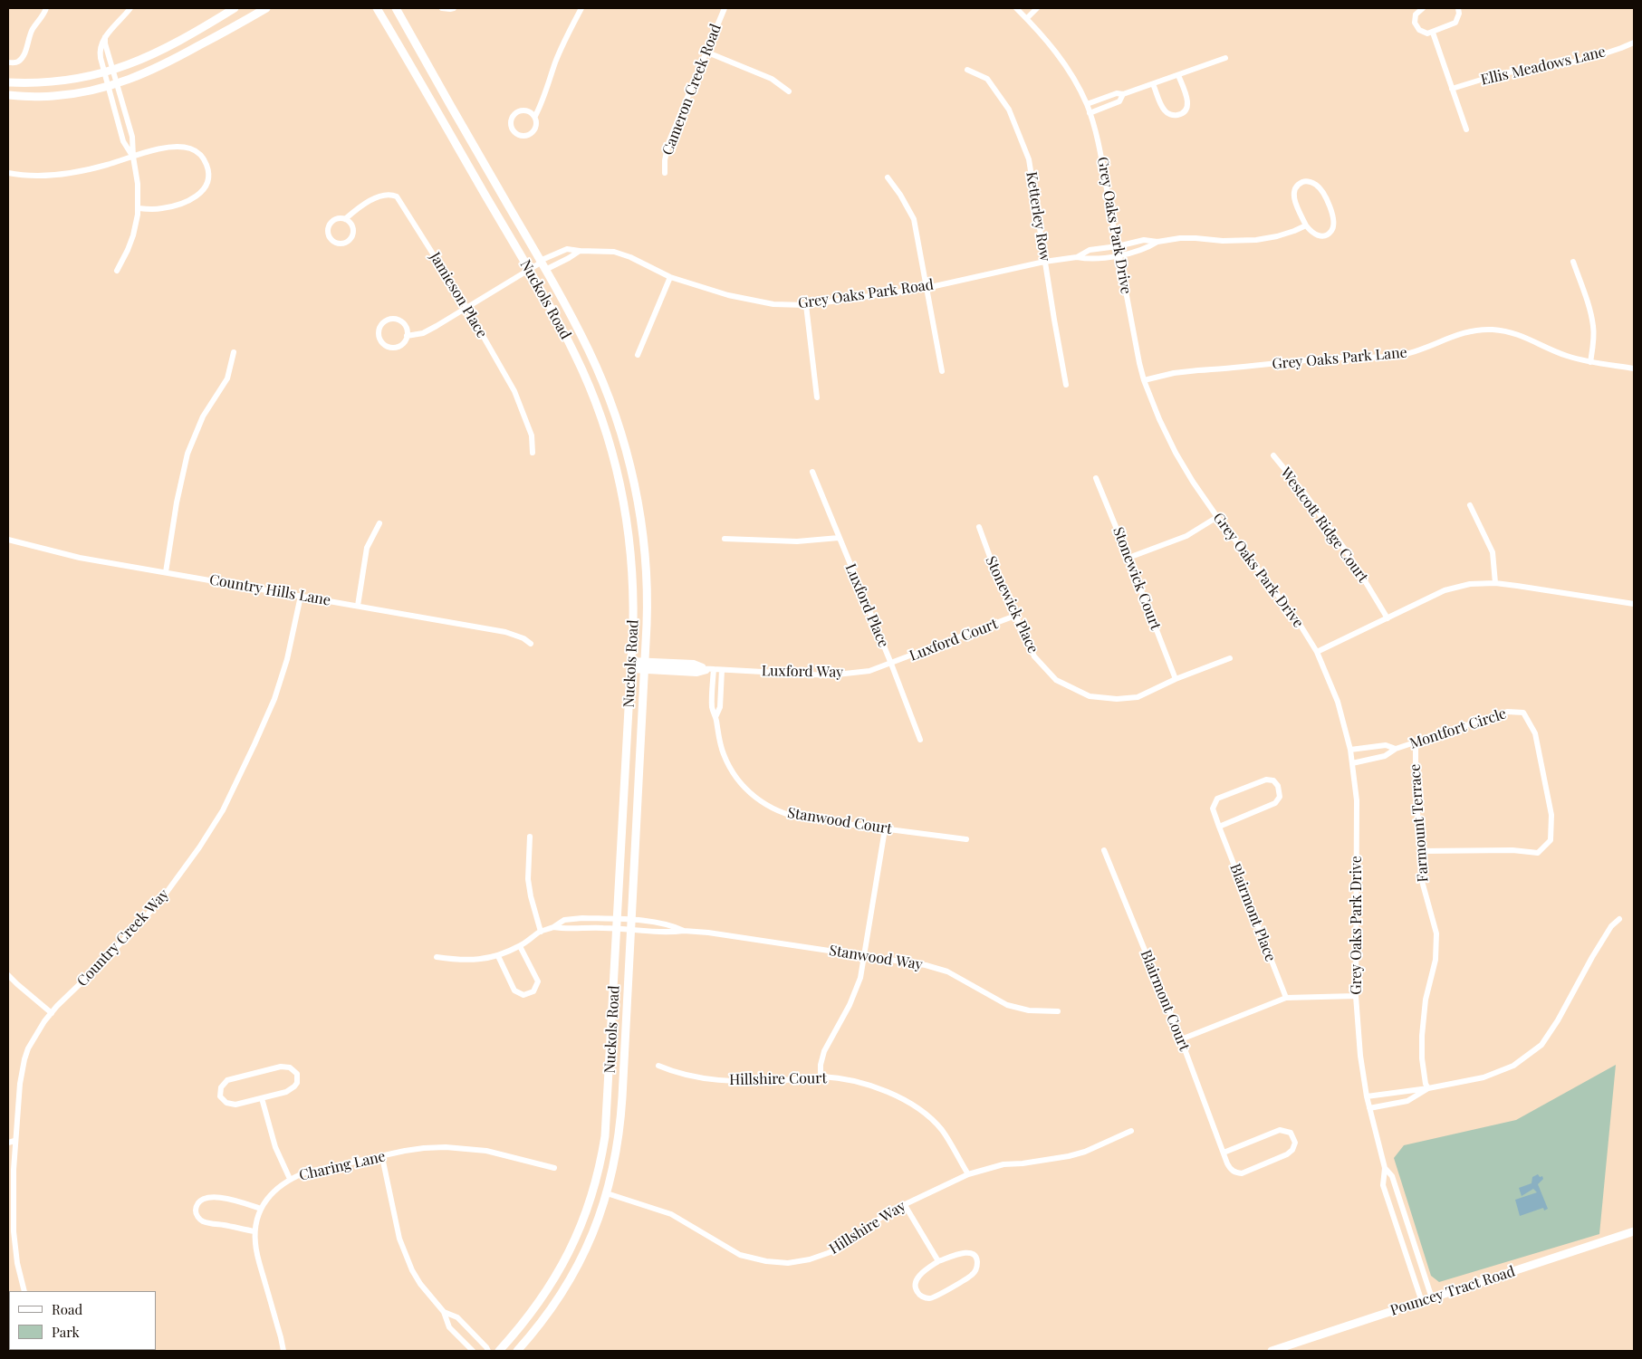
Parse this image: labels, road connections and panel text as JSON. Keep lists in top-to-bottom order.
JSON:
{
  "streets": {
    "main road": ["Nuckols Road", "Pouncey Tract Road"],
    "street": [
      "Ellis Meadows Lane",
      "Cameron Creek Road",
      "Ketterley Row",
      "Grey Oaks Park Drive",
      "Grey Oaks Park Road",
      "Jamieson Place",
      "Grey Oaks Park Lane",
      "Westcott Ridge Court",
      "Stonewick Court",
      "Country Hills Lane",
      "Stonewick Place",
      "Luxford Place",
      "Luxford Court",
      "Luxford Way",
      "Montfort Circle",
      "Stanwood Court",
      "Farmount Terrace",
      "Blairmont Place",
      "Country Creek Way",
      "Stanwood Way",
      "Blairmont Court",
      "Hillshire Court",
      "Charing Lane",
      "Hillshire Way"
    ]
  },
  "crossings": [
    ["Ketterley Row", "Grey Oaks Park Road"],
    ["Grey Oaks Park Drive", "Grey Oaks Park Road"],
    ["Grey Oaks Park Drive", "Grey Oaks Park Lane"],
    ["Grey Oaks Park Drive", "Montfort Circle"],
    ["Grey Oaks Park Drive", "Pouncey Tract Road"],
    ["Grey Oaks Park Road", "Nuckols Road"],
    ["Nuckols Road", "Luxford Way"],
    ["Nuckols Road", "Stanwood Way"],
    ["Nuckols Road", "Hillshire Way"],
    ["Stonewick Court", "Stonewick Place"],
    ["Country Hills Lane", "Country Creek Way"],
    ["Stonewick Place", "Luxford Court"],
    ["Luxford Place", "Luxford Court"],
    ["Luxford Place", "Luxford Way"],
    ["Luxford Court", "Luxford Way"],
    ["Luxford Way", "Stanwood Court"],
    ["Montfort Circle", "Farmount Terrace"],
    ["Hillshire Court", "Hillshire Way"]
  ],
  "legend": ["Road", "Park"]
}
